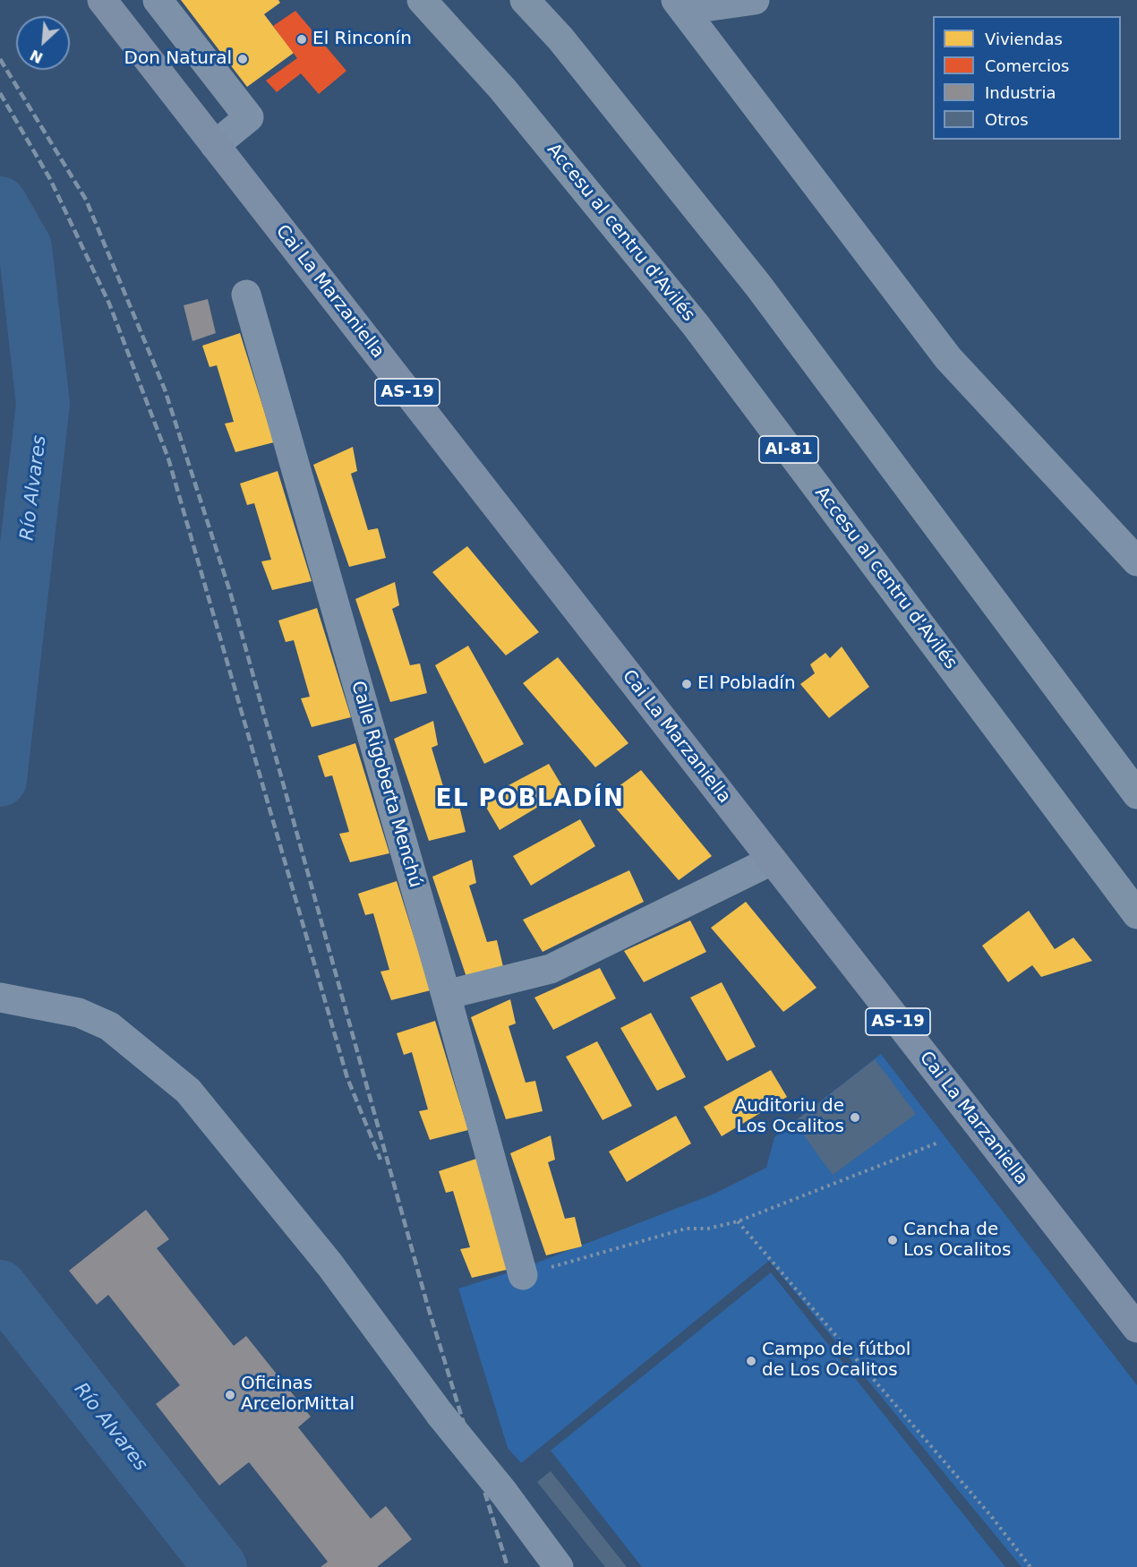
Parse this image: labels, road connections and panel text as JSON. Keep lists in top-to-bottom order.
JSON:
{
  "streets": {
    "highway": ["Accesu al centru d'Avilés", "AI-81"],
    "main road": ["Cai La Marzaniella", "AS-19"],
    "street": ["Calle Rigoberta Menchú"]
  },
  "districts": ["EL POBLADÍN"],
  "water": ["Río Alvares"],
  "places": [
    "El Rinconín",
    "Don Natural",
    "El Pobladín",
    "Auditoriu de Los Ocalitos",
    "Cancha de Los Ocalitos",
    "Campo de fútbol de Los Ocalitos",
    "Oficinas ArcelorMittal"
  ],
  "legend": [
    "Viviendas",
    "Comercios",
    "Industria",
    "Otros"
  ],
  "north": "bottom left"
}
